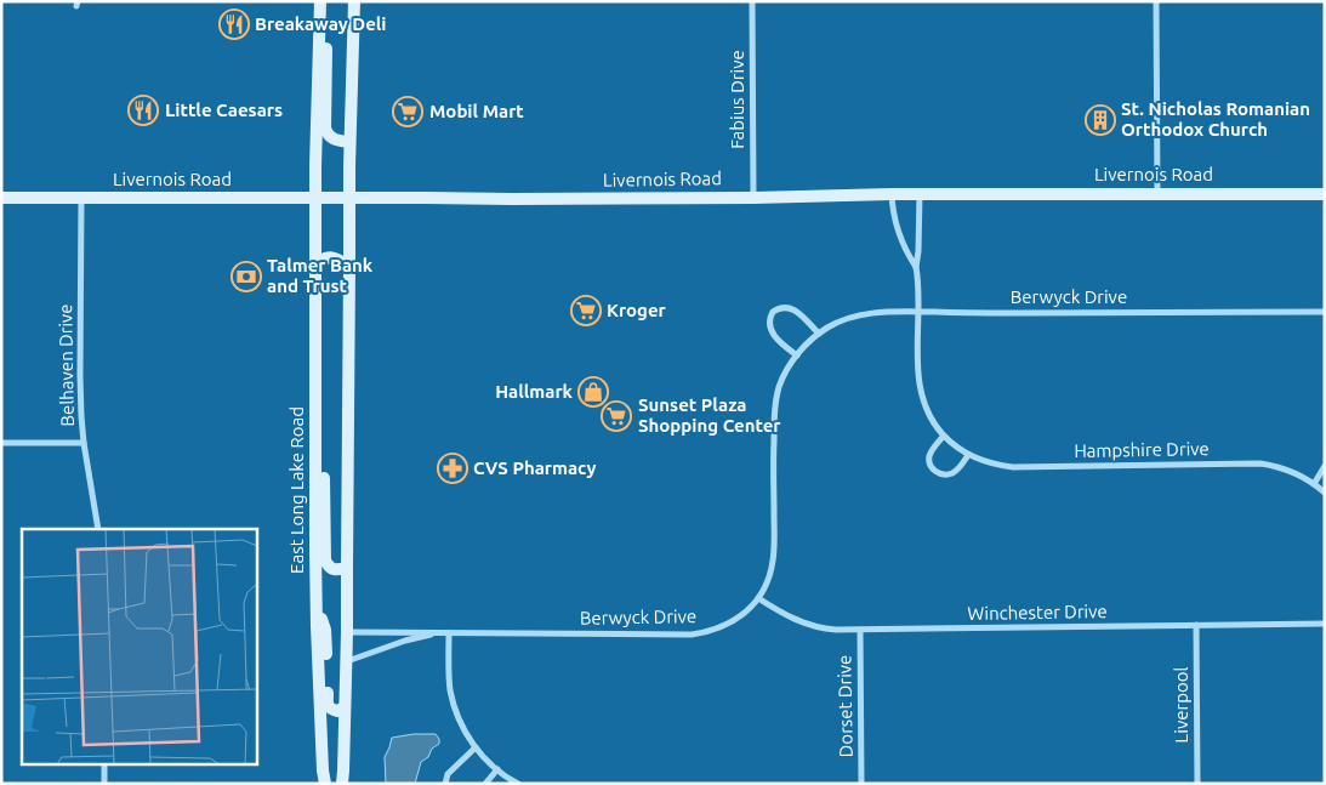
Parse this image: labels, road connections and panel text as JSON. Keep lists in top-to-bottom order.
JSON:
{
  "streets": {
    "main road": ["Livernois Road", "East Long Lake Road"],
    "street": [
      "Fabius Drive",
      "Berwyck Drive",
      "Belhaven Drive",
      "Hampshire Drive",
      "Winchester Drive",
      "Liverpool",
      "Dorset Drive"
    ]
  },
  "crossings": [
    ["Fabius Drive", "Livernois Road"],
    ["Livernois Road", "Belhaven Drive"],
    ["Livernois Road", "Hampshire Drive"],
    ["Livernois Road", "East Long Lake Road"],
    ["Berwyck Drive", "Hampshire Drive"],
    ["Berwyck Drive", "Winchester Drive"],
    ["Winchester Drive", "Liverpool"],
    ["Winchester Drive", "Dorset Drive"]
  ],
  "places": {
    "restaurant": ["Breakaway Deli", "Little Caesars"],
    "supermarket": ["Mobil Mart", "Kroger", "Sunset Plaza Shopping Center"],
    "building": ["St. Nicholas Romanian Orthodox Church"],
    "bank": ["Talmer Bank and Trust"],
    "shop": ["Hallmark"],
    "pharmacy": ["CVS Pharmacy"]
  }
}
